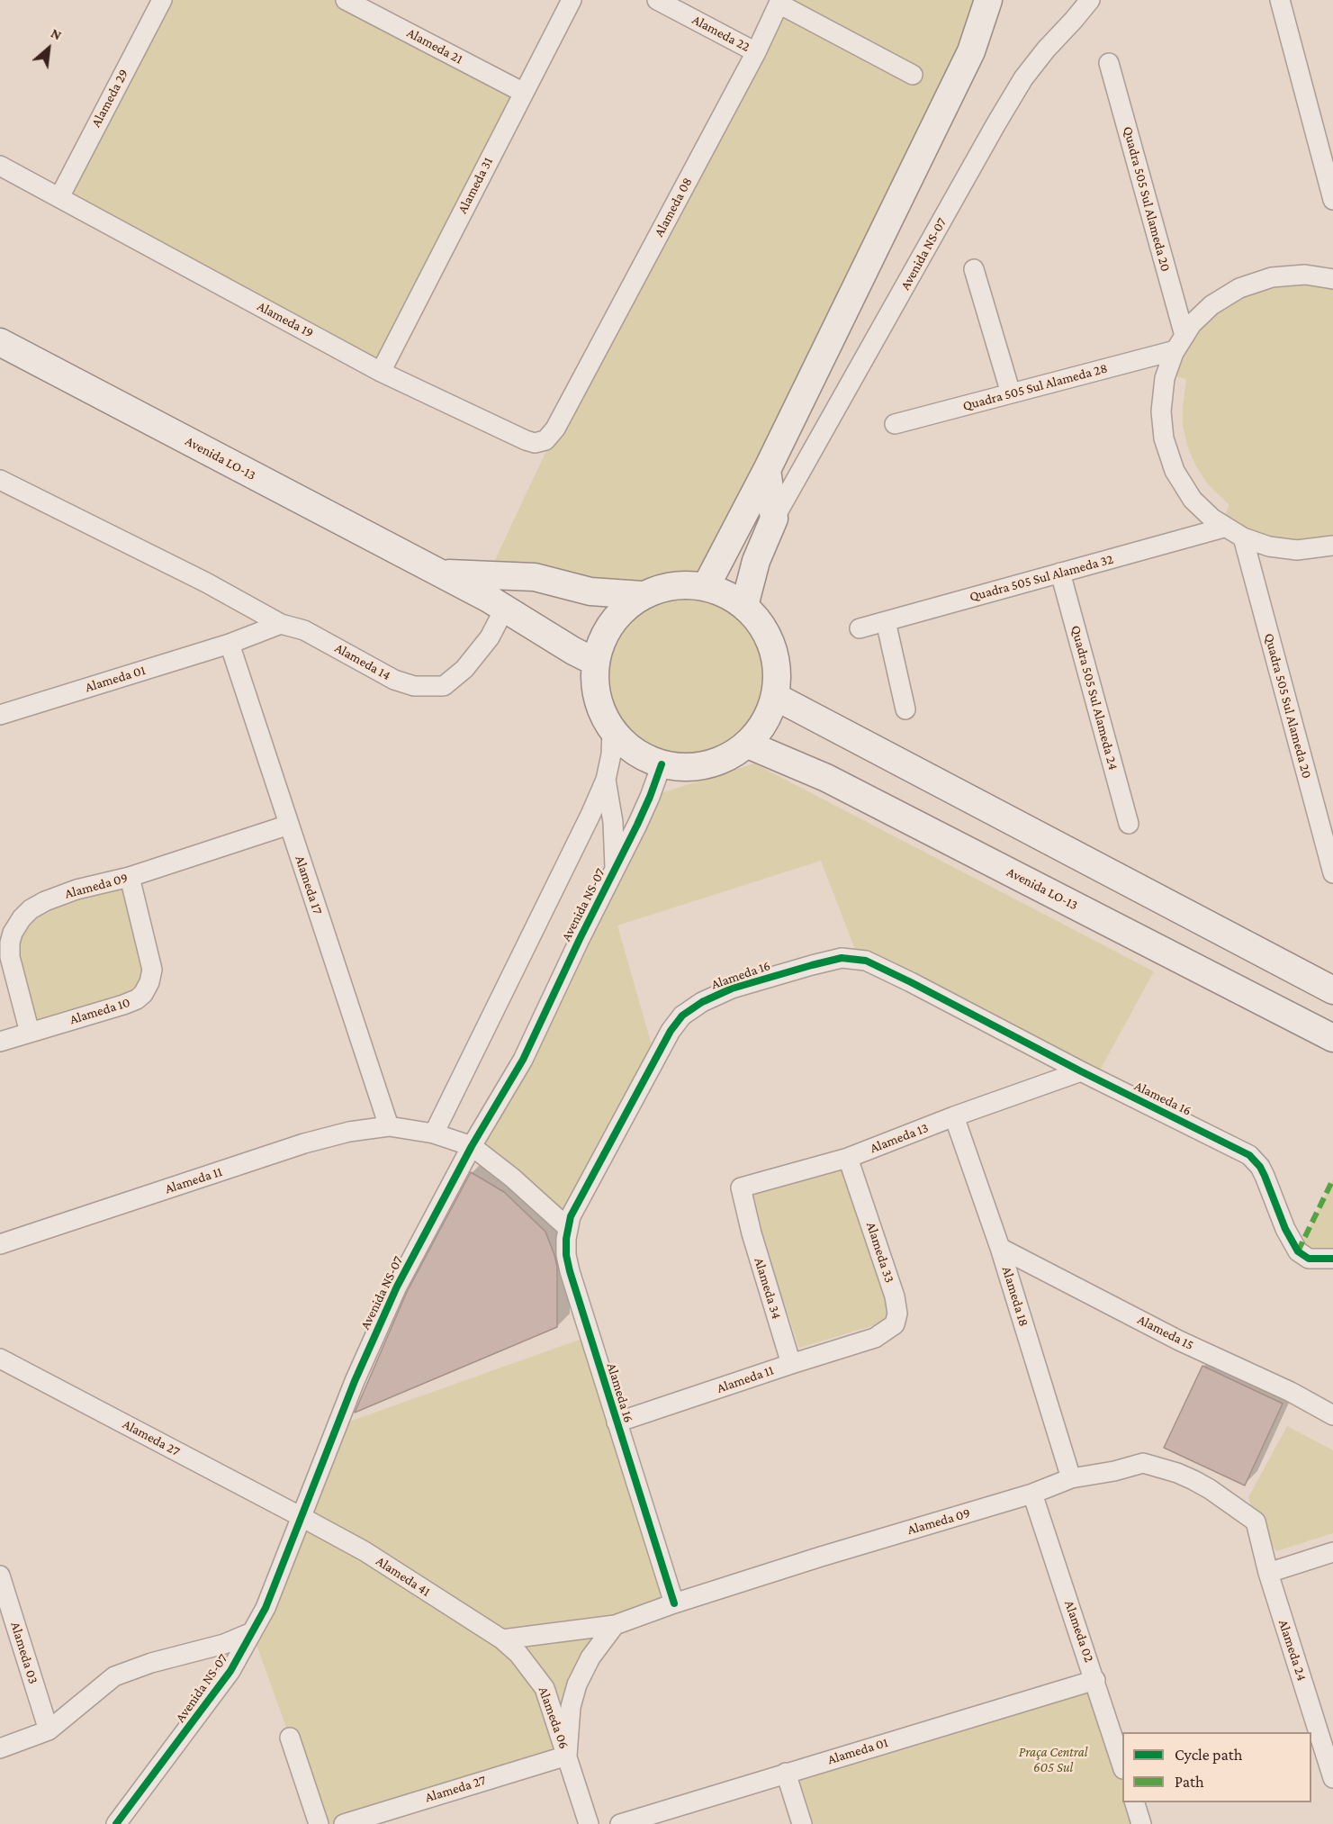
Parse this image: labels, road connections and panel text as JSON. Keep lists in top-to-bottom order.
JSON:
{
  "streets": {
    "street": [
      "Alameda 22",
      "Alameda 21",
      "Alameda 29",
      "Alameda 31",
      "Quadra 505 Sul Alameda 20",
      "Alameda 08",
      "Avenida NS-07",
      "Alameda 19",
      "Quadra 505 Sul Alameda 28",
      "Avenida LO-13",
      "Quadra 505 Sul Alameda 32",
      "Alameda 14",
      "Alameda 01",
      "Quadra 505 Sul Alameda 24",
      "Alameda 17",
      "Alameda 09",
      "Alameda 16",
      "Alameda 10",
      "Alameda 13",
      "Alameda 11",
      "Alameda 33",
      "Alameda 34",
      "Alameda 18",
      "Alameda 15",
      "Alameda 27",
      "Alameda 41",
      "Alameda 02",
      "Alameda 24",
      "Alameda 03",
      "Alameda 06"
    ]
  },
  "crossings": [
    ["Alameda 22", "Alameda 08"],
    ["Alameda 21", "Alameda 31"],
    ["Alameda 29", "Alameda 19"],
    ["Alameda 31", "Alameda 19"],
    ["Quadra 505 Sul Alameda 20", "Quadra 505 Sul Alameda 28"],
    ["Alameda 08", "Alameda 19"],
    ["Avenida NS-07", "Avenida LO-13"],
    ["Avenida NS-07", "Alameda 11"],
    ["Avenida NS-07", "Alameda 27"],
    ["Avenida NS-07", "Alameda 41"],
    ["Avenida LO-13", "Alameda 14"],
    ["Quadra 505 Sul Alameda 32", "Quadra 505 Sul Alameda 24"],
    ["Alameda 14", "Alameda 01"],
    ["Alameda 01", "Alameda 17"],
    ["Alameda 01", "Alameda 02"],
    ["Alameda 17", "Alameda 09"],
    ["Alameda 17", "Alameda 11"],
    ["Alameda 09", "Alameda 16"],
    ["Alameda 09", "Alameda 10"],
    ["Alameda 09", "Alameda 18"],
    ["Alameda 09", "Alameda 02"],
    ["Alameda 09", "Alameda 24"],
    ["Alameda 16", "Alameda 13"],
    ["Alameda 16", "Alameda 11"],
    ["Alameda 13", "Alameda 33"],
    ["Alameda 13", "Alameda 34"],
    ["Alameda 13", "Alameda 18"],
    ["Alameda 11", "Alameda 33"],
    ["Alameda 11", "Alameda 34"],
    ["Alameda 18", "Alameda 15"],
    ["Alameda 27", "Alameda 41"],
    ["Alameda 27", "Alameda 06"],
    ["Alameda 41", "Alameda 06"]
  ],
  "parks": ["Praça Central 605 Sul"],
  "legend": ["Cycle path", "Path"],
  "north": "top right"
}
